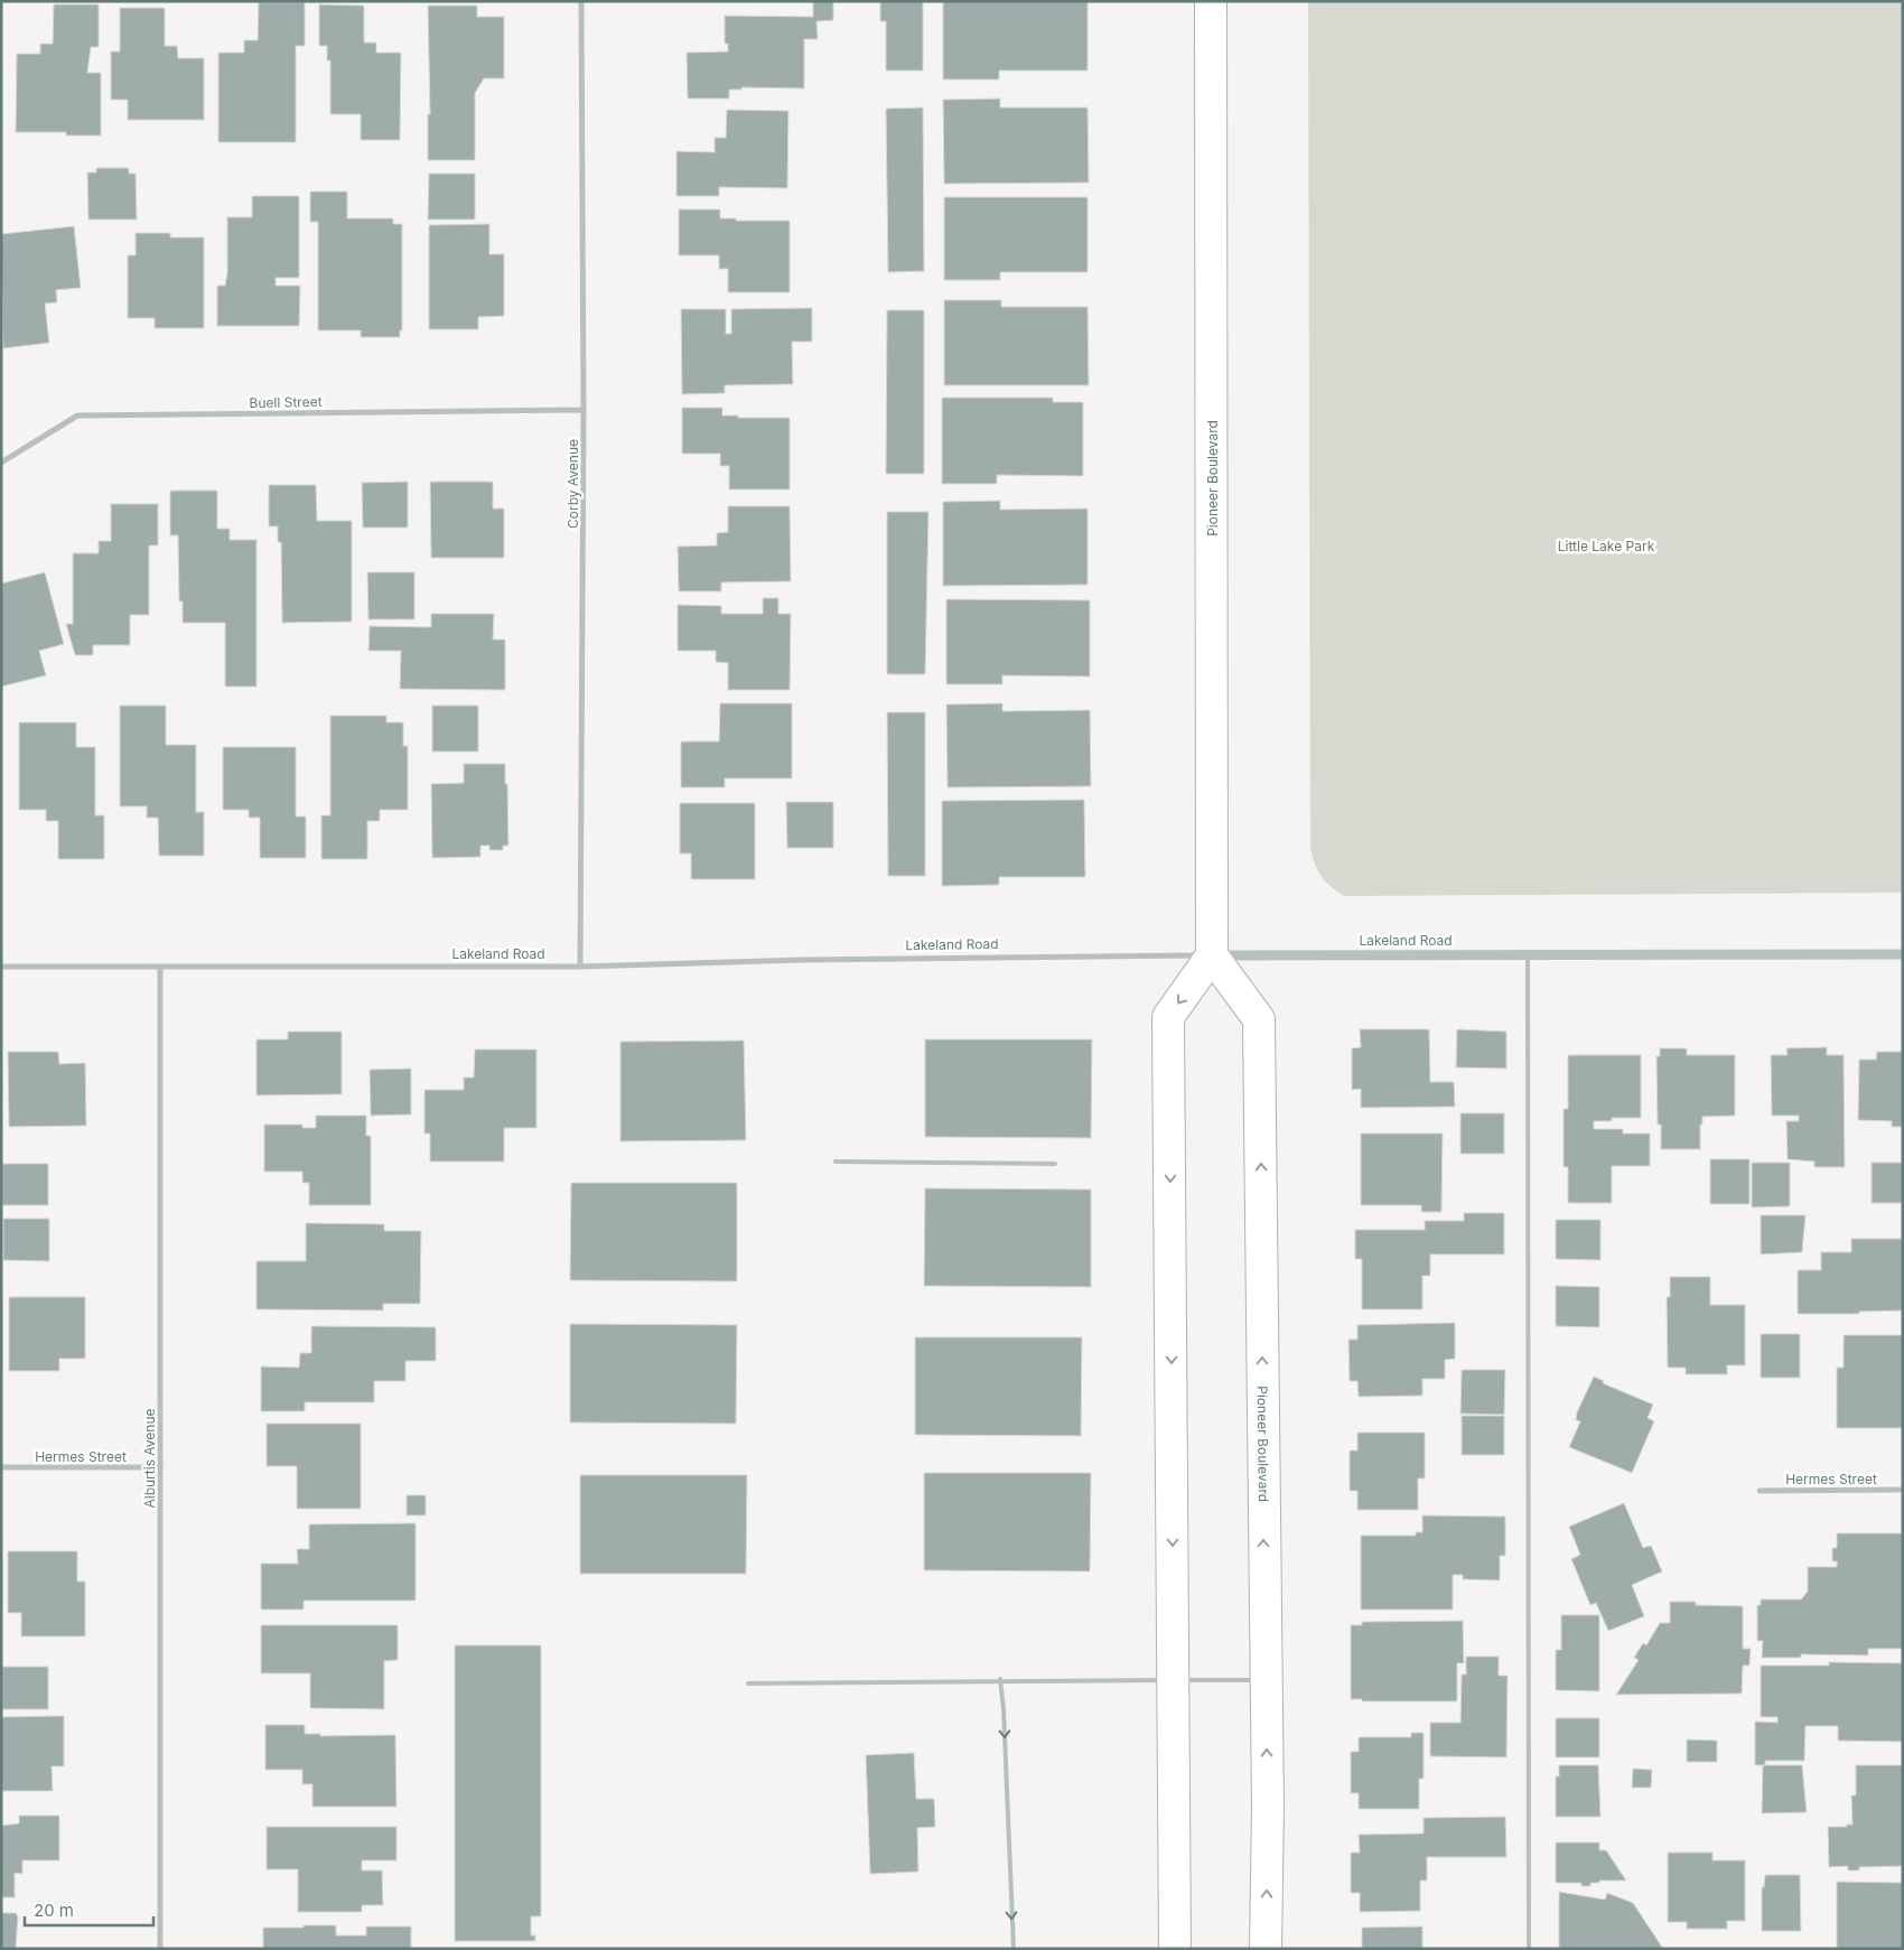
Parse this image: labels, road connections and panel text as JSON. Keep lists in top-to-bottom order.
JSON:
{
  "streets": {
    "main road": ["Pioneer Boulevard"],
    "street": [
      "Buell Street",
      "Corby Avenue",
      "Lakeland Road",
      "Hermes Street",
      "Alburtis Avenue"
    ]
  },
  "crossings": [
    ["Buell Street", "Corby Avenue"],
    ["Pioneer Boulevard", "Lakeland Road"],
    ["Corby Avenue", "Lakeland Road"],
    ["Lakeland Road", "Alburtis Avenue"],
    ["Hermes Street", "Alburtis Avenue"]
  ],
  "parks": ["Little Lake Park"],
  "scale_bar": "20 m"
}
